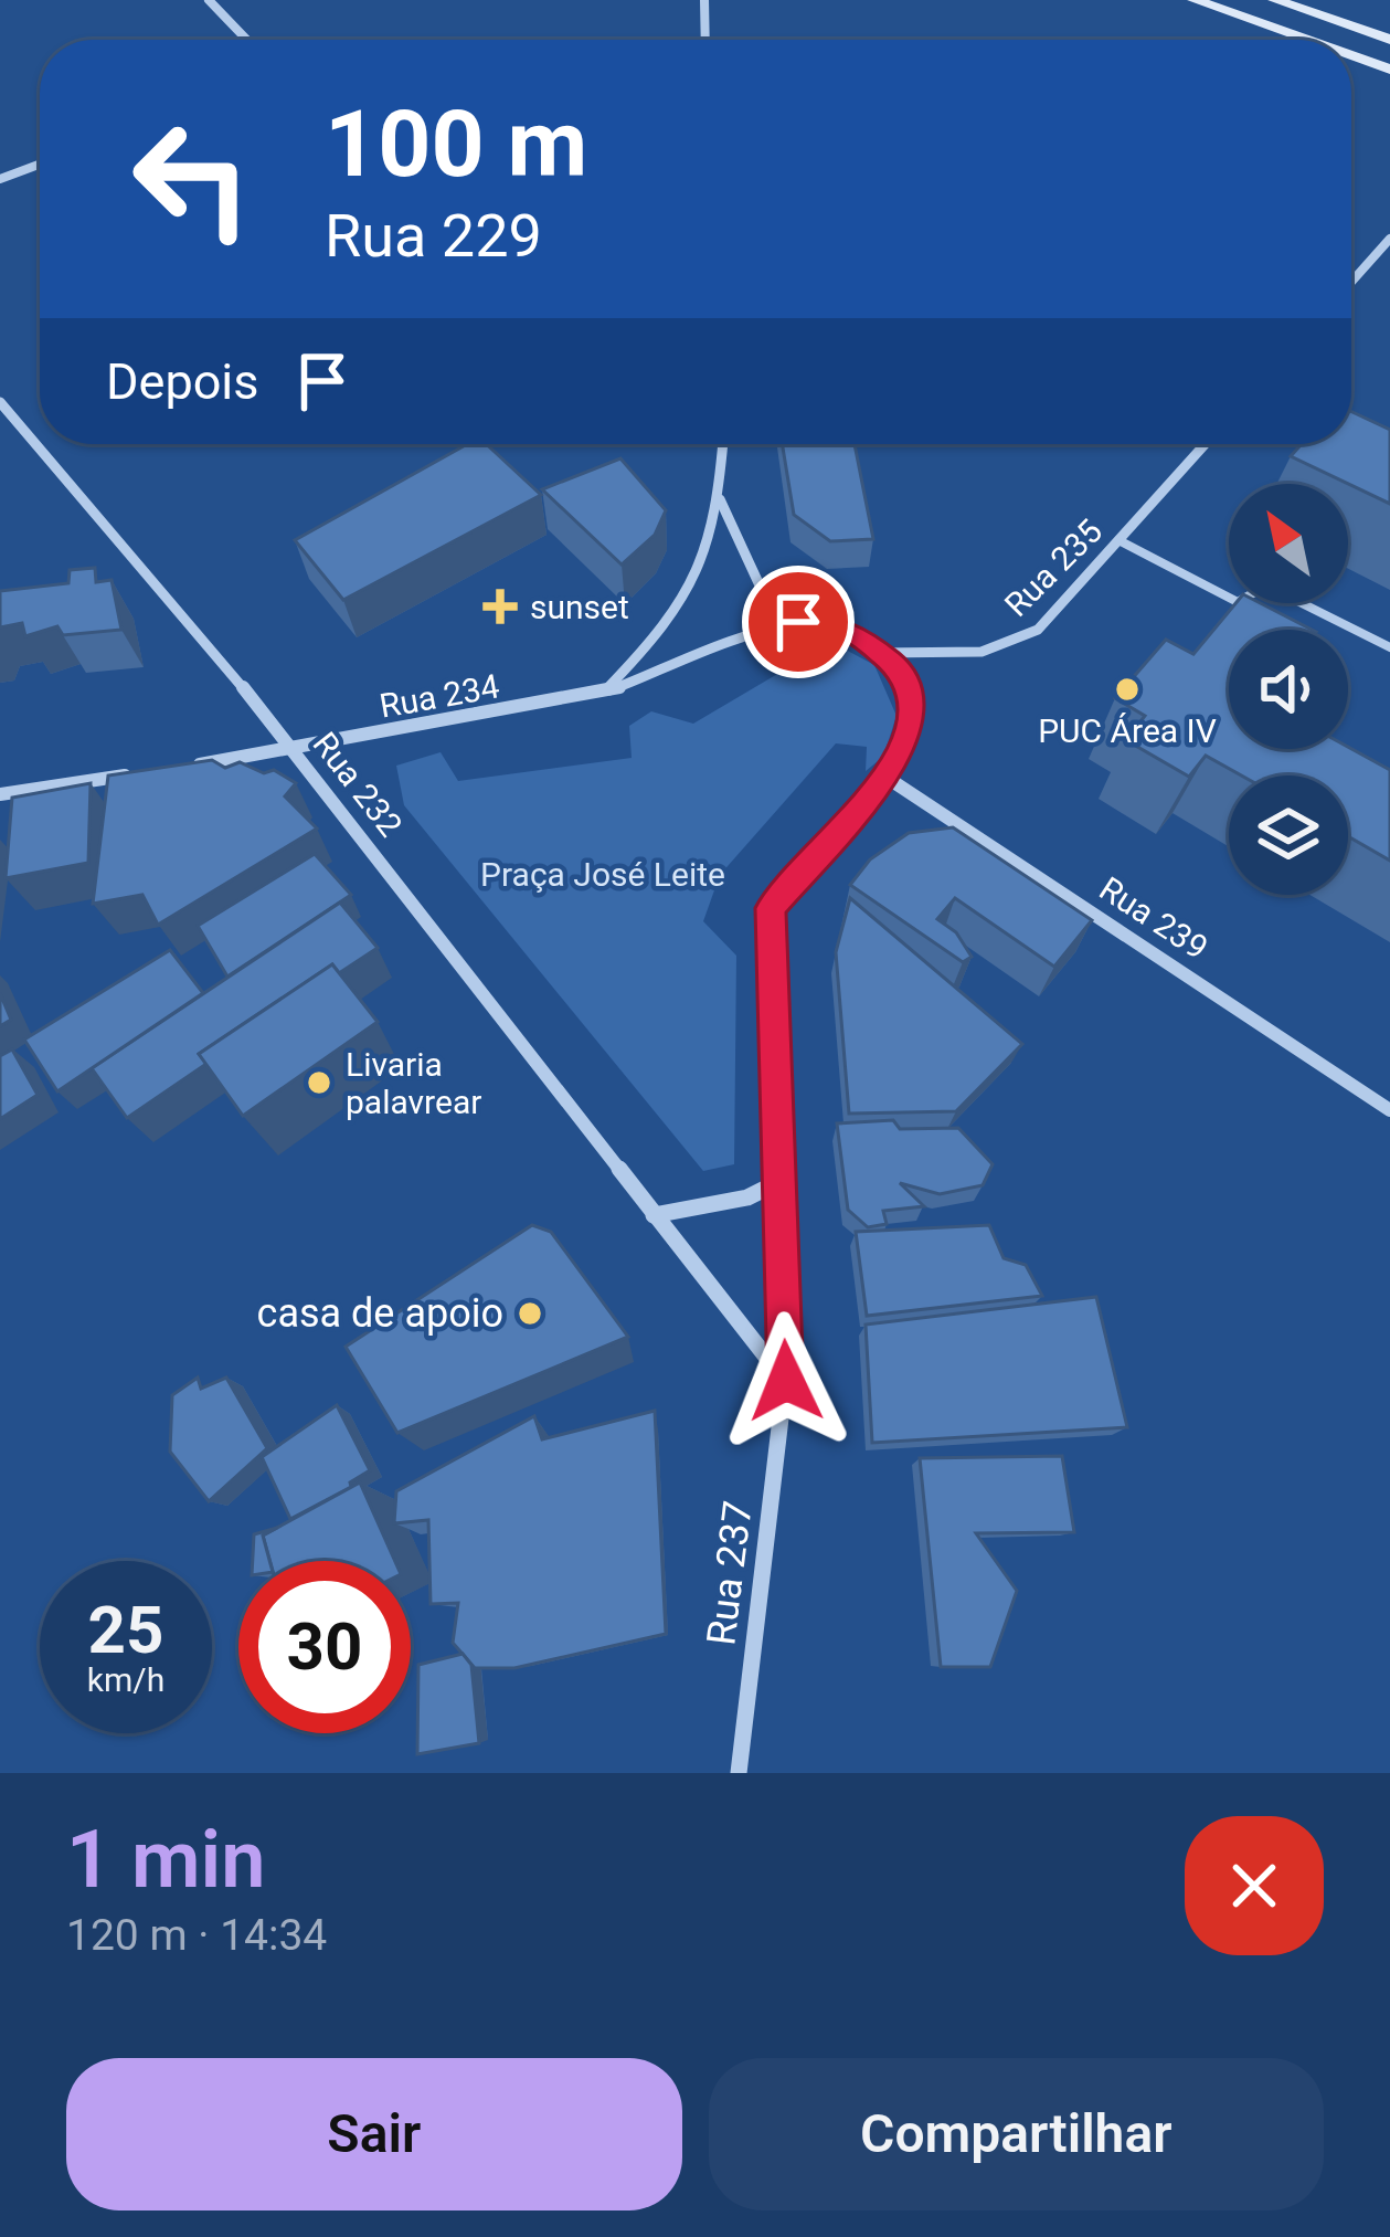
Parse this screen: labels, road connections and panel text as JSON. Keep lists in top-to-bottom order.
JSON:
{
  "streets": {
    "street": [
      "Rua 235",
      "Rua 234",
      "Rua 232",
      "Rua 239",
      "Rua 237"
    ]
  },
  "crossings": [
    ["Rua 235", "Rua 237"],
    ["Rua 234", "Rua 232"],
    ["Rua 232", "Rua 237"],
    ["Rua 239", "Rua 237"]
  ],
  "parks": ["Praça José Leite"],
  "places": {
    "health": ["sunset"],
    "other": ["PUC Área IV", "Livaria palavrear", "casa de apoio"]
  },
  "north": "top left",
  "page": {
    "turn": ["100 m", "Rua 229"],
    "then": "Depois",
    "speed": "25 km/h",
    "limit": "30",
    "heading": ["1 min", "120 m · 14:34"],
    "buttons": ["Sair", "Compartilhar"]
  }
}
